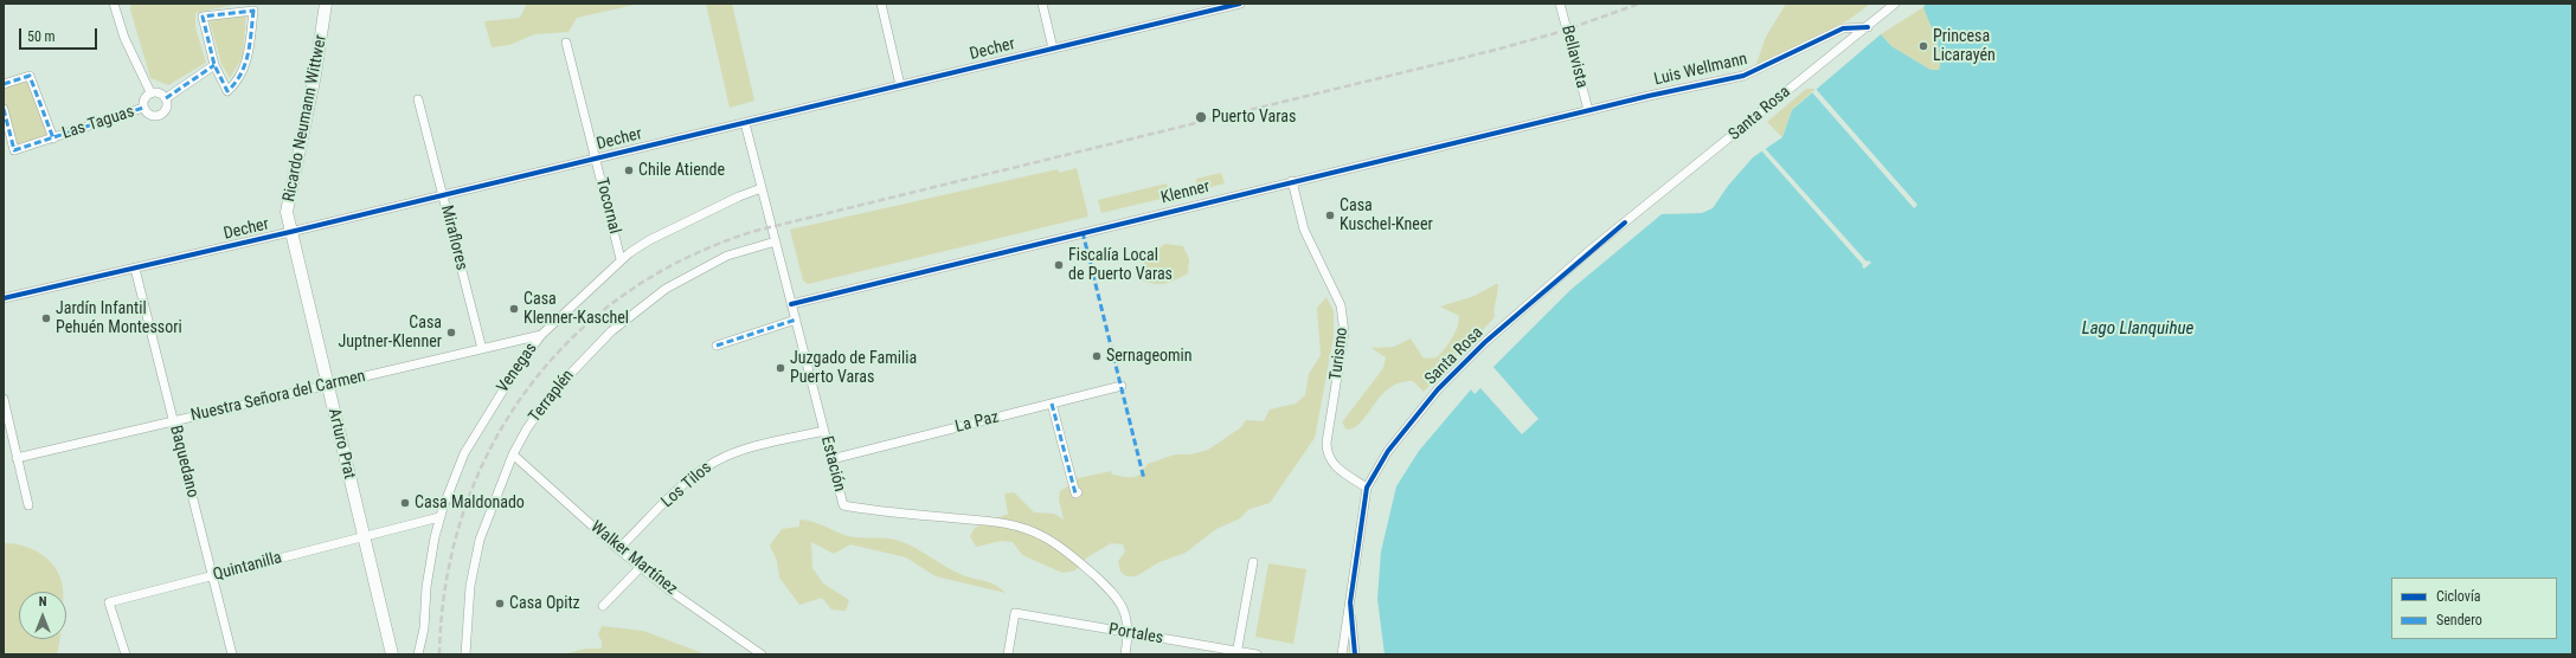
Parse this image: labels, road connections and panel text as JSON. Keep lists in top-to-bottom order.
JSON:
{
  "streets": {
    "street": [
      "Decher",
      "Bellavista",
      "Luis Wellmann",
      "Santa Rosa",
      "Ricardo Neumann Wittwer",
      "Las Taguas",
      "Klenner",
      "Tocornal",
      "Miraflores",
      "Turismo",
      "Venegas",
      "Nuestra Señora del Carmen",
      "Terraplén",
      "La Paz",
      "Arturo Prat",
      "Baquedano",
      "Estación",
      "Los Tilos",
      "Walker Martínez",
      "Quintanilla",
      "Portales"
    ]
  },
  "crossings": [
    ["Decher", "Ricardo Neumann Wittwer"],
    ["Decher", "Tocornal"],
    ["Decher", "Miraflores"],
    ["Decher", "Arturo Prat"],
    ["Decher", "Baquedano"],
    ["Decher", "Estación"],
    ["Bellavista", "Luis Wellmann"],
    ["Bellavista", "Klenner"],
    ["Luis Wellmann", "Santa Rosa"],
    ["Luis Wellmann", "Klenner"],
    ["Santa Rosa", "Turismo"],
    ["Ricardo Neumann Wittwer", "Arturo Prat"],
    ["Klenner", "Turismo"],
    ["Klenner", "Estación"],
    ["Tocornal", "Venegas"],
    ["Miraflores", "Nuestra Señora del Carmen"],
    ["Venegas", "Nuestra Señora del Carmen"],
    ["Venegas", "Estación"],
    ["Venegas", "Quintanilla"],
    ["Nuestra Señora del Carmen", "Arturo Prat"],
    ["Nuestra Señora del Carmen", "Baquedano"],
    ["Terraplén", "Estación"],
    ["Terraplén", "Walker Martínez"],
    ["La Paz", "Estación"],
    ["Arturo Prat", "Quintanilla"],
    ["Baquedano", "Quintanilla"],
    ["Estación", "Los Tilos"],
    ["Estación", "Portales"],
    ["Los Tilos", "Walker Martínez"]
  ],
  "water": ["Lago Llanquihue"],
  "places": [
    "Princesa Licarayén",
    "Puerto Varas",
    "Chile Atiende",
    "Casa Kuschel-Kneer",
    "Fiscalía Local de Puerto Varas",
    "Casa Klenner-Kaschel",
    "Jardín Infantil Pehuén Montessori",
    "Casa Juptner-Klenner",
    "Sernageomin",
    "Juzgado de Familia Puerto Varas",
    "Casa Maldonado",
    "Casa Opitz"
  ],
  "legend": ["Ciclovía", "Sendero"],
  "scale_bar": "50 m",
  "north": "top"
}
